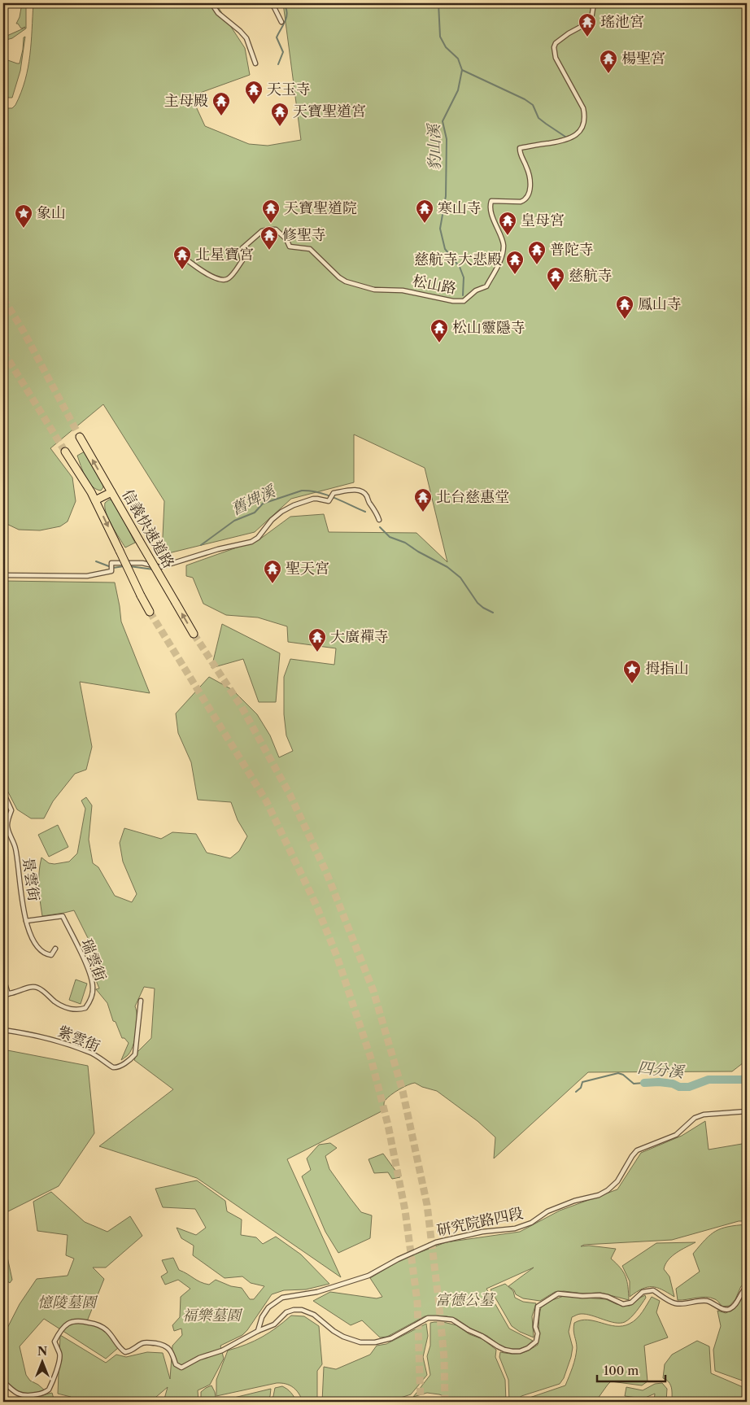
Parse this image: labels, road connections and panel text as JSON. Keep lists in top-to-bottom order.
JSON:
{
  "streets": {
    "highway": ["信義快速道路"],
    "street": [
      "松山路",
      "景雲街",
      "瑞雲街",
      "紫雲街",
      "研究院路四段"
    ]
  },
  "crossings": [
    ["景雲街", "瑞雲街"]
  ],
  "water": ["豹山溪", "舊埤溪", "四分溪"],
  "parks": ["富德公墓", "憶陵墓園", "福樂墓園"],
  "places": {
    "temple": [
      "瑤池宮",
      "楊聖宮",
      "天玉寺",
      "主母殿",
      "天寶聖道宮",
      "天寶聖道院",
      "寒山寺",
      "皇母宮",
      "修聖寺",
      "普陀寺",
      "北星寶宮",
      "慈航寺大悲殿",
      "慈航寺",
      "鳳山寺",
      "松山靈隱寺",
      "北台慈惠堂",
      "聖天宮",
      "大廣禪寺"
    ],
    "place": ["象山", "拇指山"]
  },
  "scale_bar": "100 m",
  "north": "top"
}
